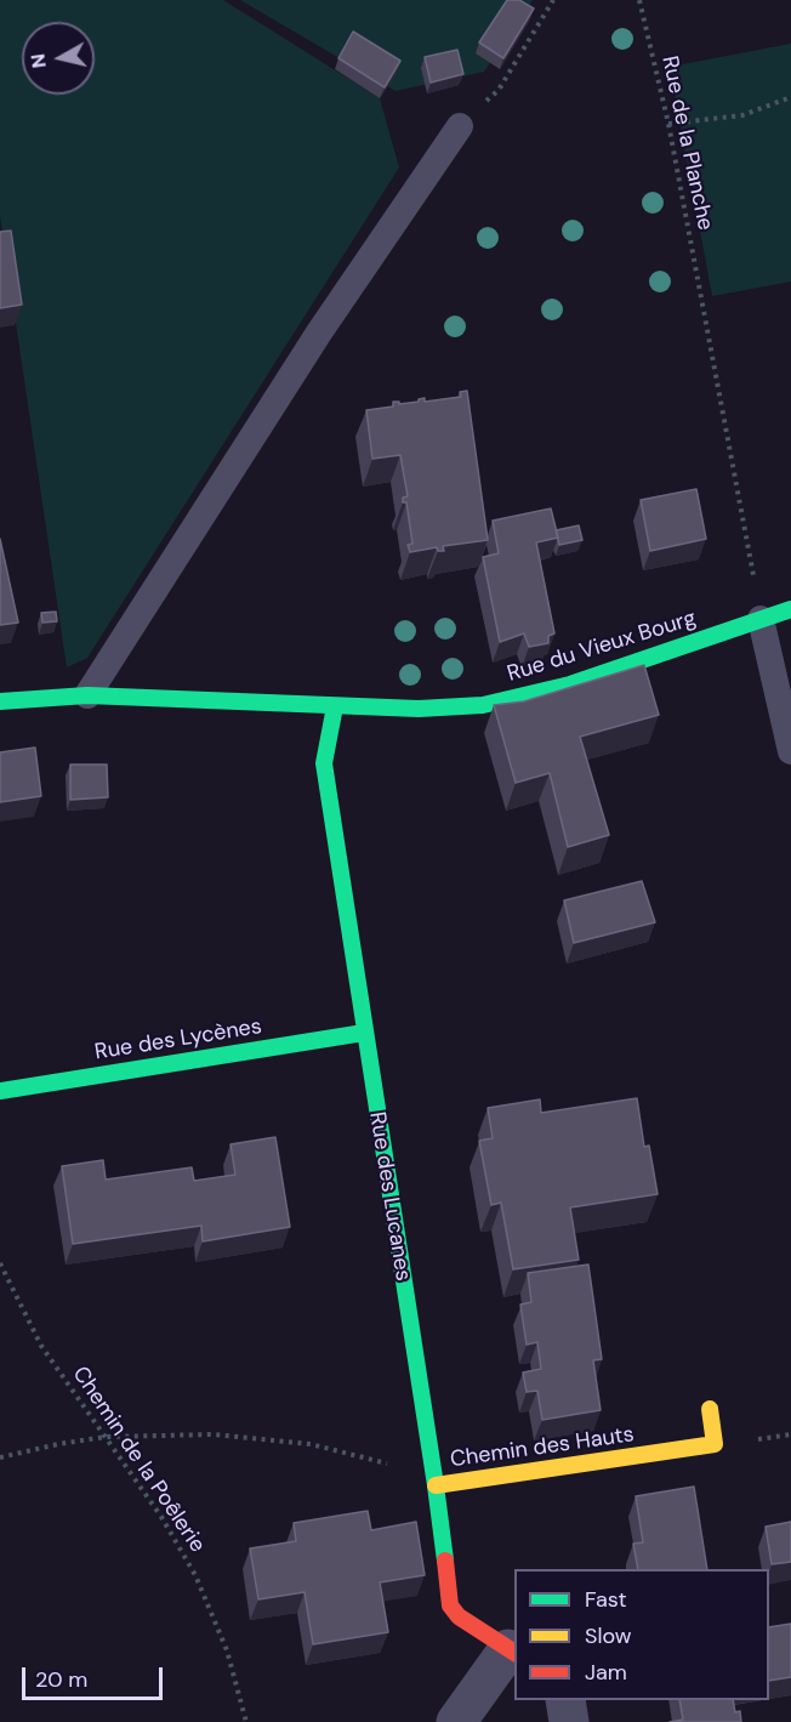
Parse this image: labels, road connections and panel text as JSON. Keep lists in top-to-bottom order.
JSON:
{
  "streets": {
    "street": [
      "Rue du Vieux Bourg",
      "Rue des Lycènes",
      "Rue des Lucanes",
      "Chemin des Hauts"
    ],
    "path": ["Rue de la Planche", "Chemin de la Poêlerie"]
  },
  "crossings": [
    ["Rue de la Planche", "Rue du Vieux Bourg"],
    ["Rue du Vieux Bourg", "Rue des Lucanes"],
    ["Rue des Lycènes", "Rue des Lucanes"],
    ["Rue des Lucanes", "Chemin des Hauts"],
    ["Chemin des Hauts", "Chemin de la Poêlerie"]
  ],
  "legend": ["Fast", "Slow", "Jam"],
  "scale_bar": "20 m",
  "north": "left"
}
